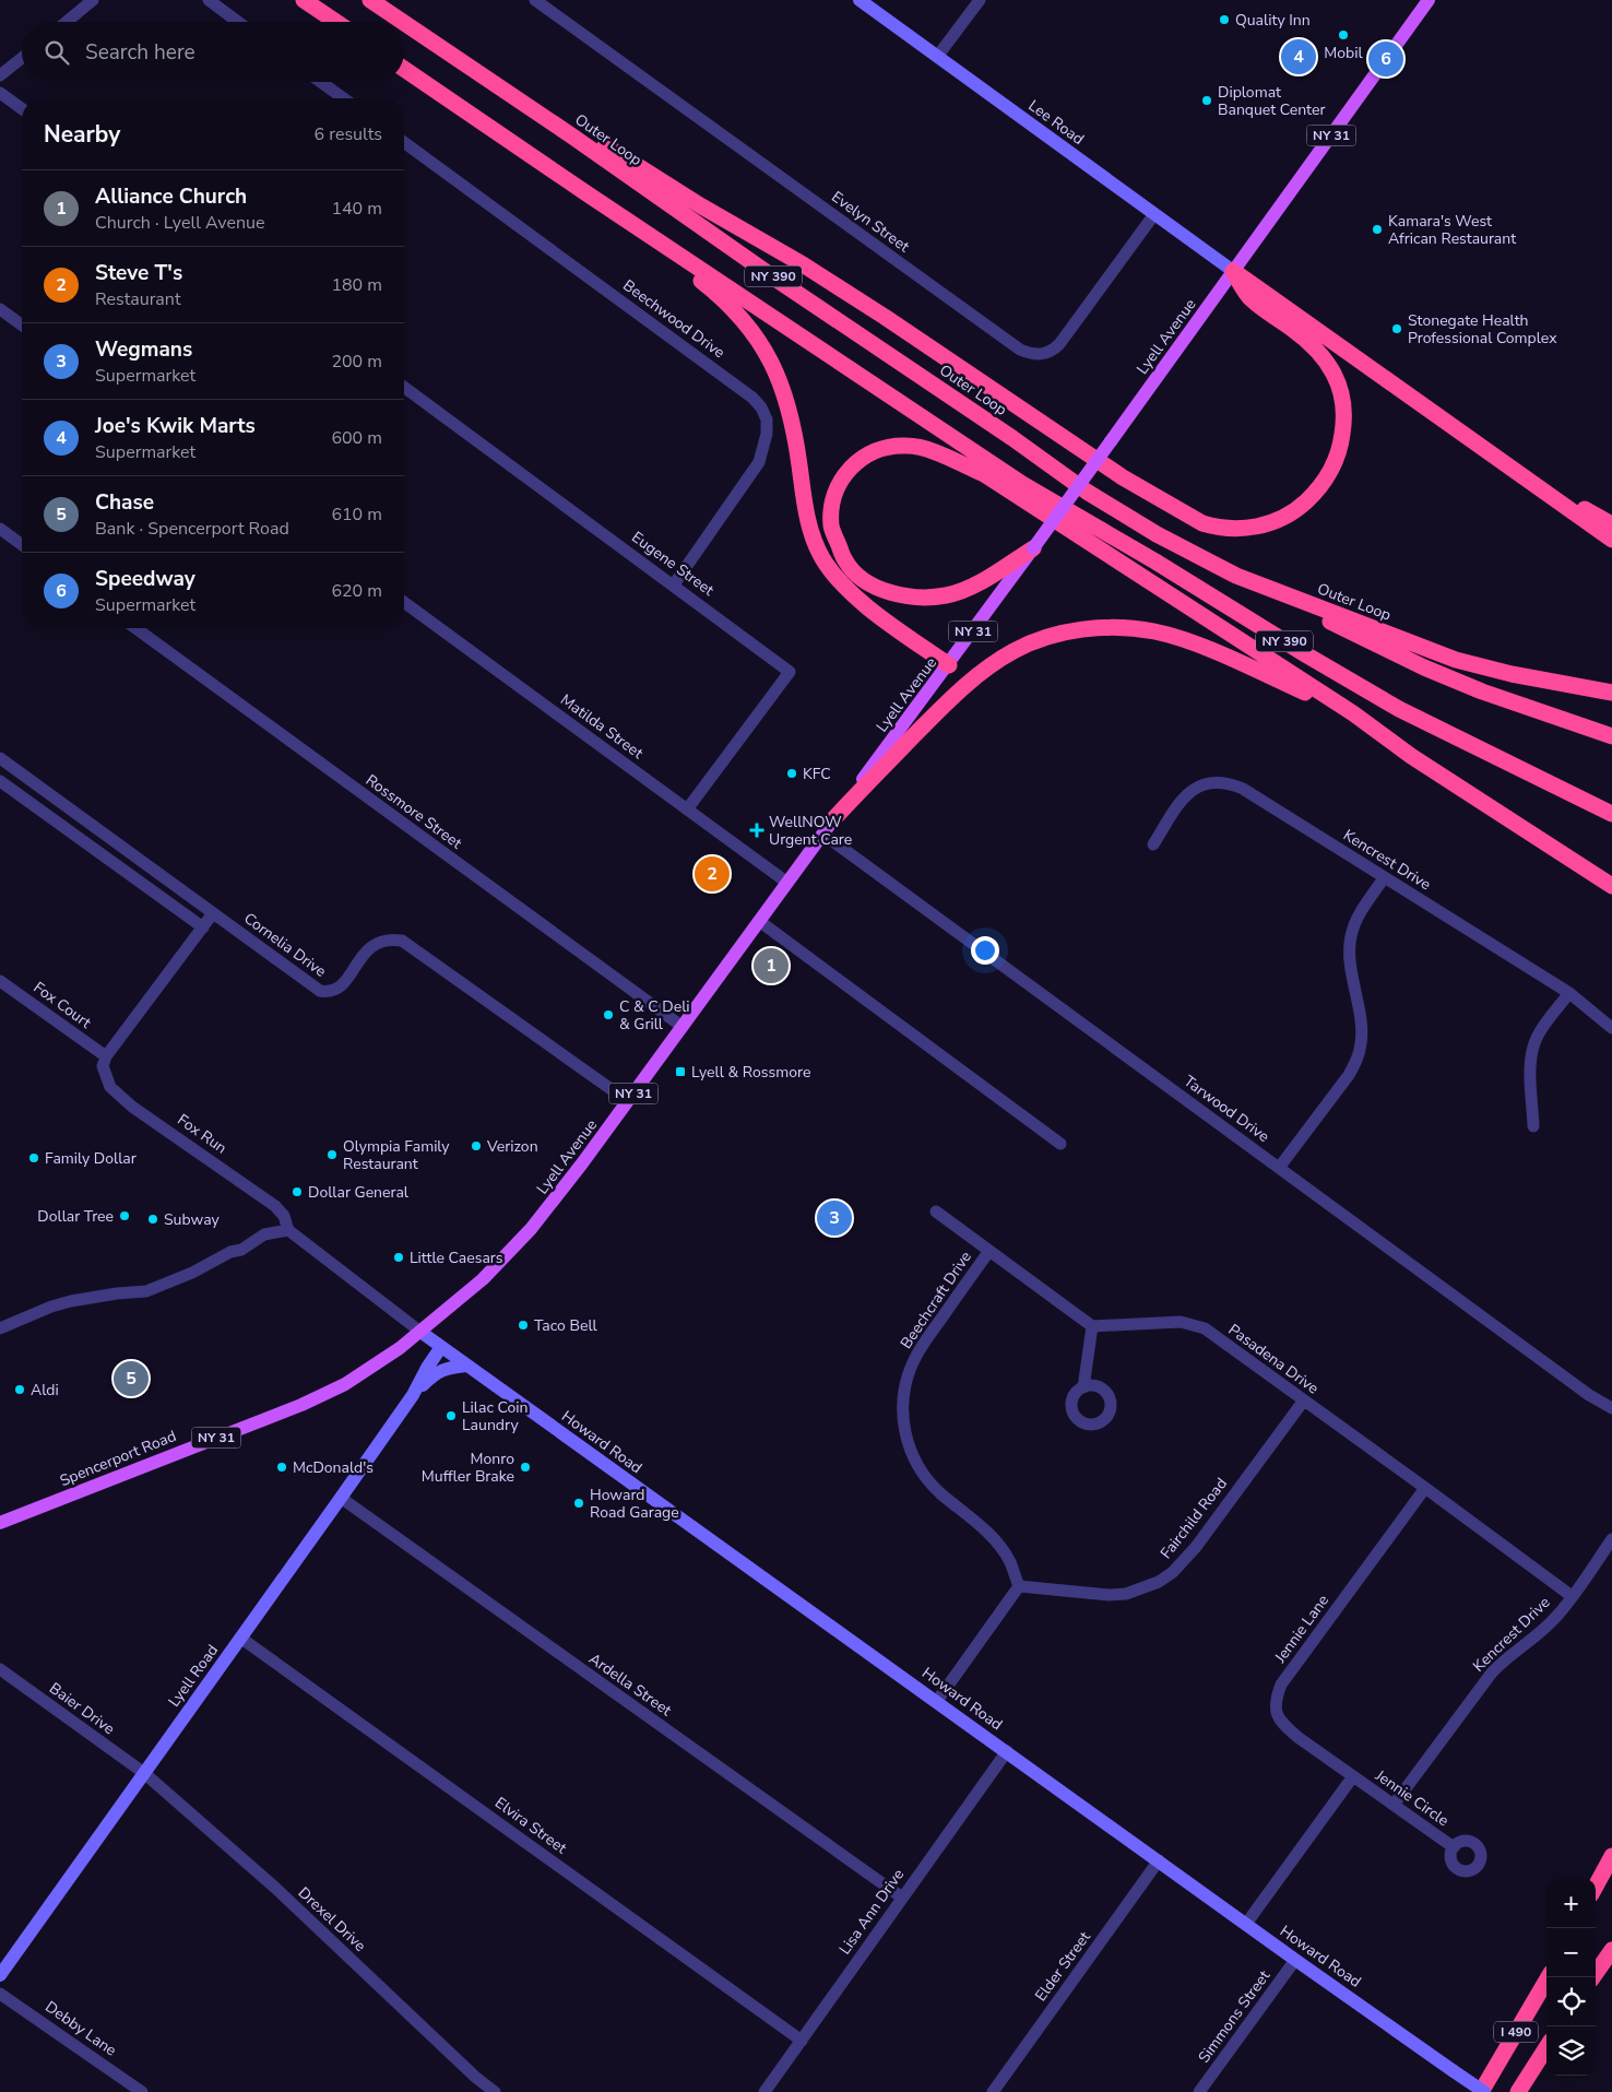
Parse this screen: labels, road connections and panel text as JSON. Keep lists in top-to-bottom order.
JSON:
{
  "streets": {
    "highway": ["Outer Loop", "NY 390", "I 490"],
    "main road": [
      "Lee Road",
      "NY 31",
      "Lyell Avenue",
      "Howard Road",
      "Spencerport Road",
      "Lyell Road"
    ],
    "street": [
      "Evelyn Street",
      "Beechwood Drive",
      "Eugene Street",
      "Matilda Street",
      "Rossmore Street",
      "Kencrest Drive",
      "Cornelia Drive",
      "Fox Court",
      "Tarwood Drive",
      "Fox Run",
      "Beechcraft Drive",
      "Pasadena Drive",
      "Fairchild Road",
      "Jennie Lane",
      "Ardella Street",
      "Baier Drive",
      "Jennie Circle",
      "Elvira Street",
      "Lisa Ann Drive",
      "Drexel Drive",
      "Elder Street",
      "Simmons Street",
      "Debby Lane"
    ]
  },
  "crossings": [
    ["Lee Road", "Evelyn Street"],
    ["Lee Road", "Lyell Avenue"],
    ["Beechwood Drive", "Eugene Street"],
    ["Lyell Avenue", "Matilda Street"],
    ["Lyell Avenue", "Rossmore Street"],
    ["Lyell Avenue", "Cornelia Drive"],
    ["Lyell Avenue", "Tarwood Drive"],
    ["Lyell Avenue", "Fox Run"],
    ["Lyell Avenue", "Howard Road"],
    ["Lyell Avenue", "Spencerport Road"],
    ["Eugene Street", "Matilda Street"],
    ["Kencrest Drive", "Pasadena Drive"],
    ["Kencrest Drive", "Jennie Circle"],
    ["Fox Court", "Fox Run"],
    ["Fox Run", "Howard Road"],
    ["Fox Run", "Spencerport Road"],
    ["Beechcraft Drive", "Fairchild Road"],
    ["Pasadena Drive", "Fairchild Road"],
    ["Pasadena Drive", "Jennie Lane"],
    ["Howard Road", "Spencerport Road"],
    ["Howard Road", "Lyell Road"],
    ["Howard Road", "Lisa Ann Drive"],
    ["Howard Road", "Elder Street"],
    ["Howard Road", "Simmons Street"],
    ["Howard Road", "I 490"],
    ["Jennie Lane", "Jennie Circle"],
    ["Lyell Road", "Ardella Street"],
    ["Lyell Road", "Baier Drive"],
    ["Lyell Road", "Elvira Street"],
    ["Lyell Road", "Drexel Drive"],
    ["Ardella Street", "Lisa Ann Drive"],
    ["Baier Drive", "Drexel Drive"],
    ["Elvira Street", "Lisa Ann Drive"]
  ],
  "places": {
    "other": [
      "Quality Inn",
      "Mobil",
      "Diplomat Banquet Center",
      "Kamara's West African Restaurant",
      "Stonegate Health Professional Complex",
      "KFC",
      "C & C Deli & Grill",
      "Verizon",
      "Olympia Family Restaurant",
      "Family Dollar",
      "Dollar General",
      "Dollar Tree",
      "Subway",
      "Little Caesars",
      "Taco Bell",
      "Aldi",
      "Lilac Coin Laundry",
      "McDonald's",
      "Monro Muffler Brake",
      "Howard Road Garage"
    ],
    "health": ["WellNOW Urgent Care"],
    "transit": ["Lyell & Rossmore"]
  },
  "page": {
    "search": "Search here",
    "pins": [
      "4",
      "6",
      "2",
      "1",
      "3",
      "5"
    ],
    "heading": ["Nearby", "6 results"],
    "list": [
      {
        "mark": "1",
        "name": "Alliance Church",
        "note": "Church · Lyell Avenue",
        "value": "140 m"
      },
      {
        "mark": "2",
        "name": "Steve T's",
        "note": "Restaurant",
        "value": "180 m"
      },
      {
        "mark": "3",
        "name": "Wegmans",
        "note": "Supermarket",
        "value": "200 m"
      },
      {
        "mark": "4",
        "name": "Joe's Kwik Marts",
        "note": "Supermarket",
        "value": "600 m"
      },
      {
        "mark": "5",
        "name": "Chase",
        "note": "Bank · Spencerport Road",
        "value": "610 m"
      },
      {
        "mark": "6",
        "name": "Speedway",
        "note": "Supermarket",
        "value": "620 m"
      }
    ],
    "map_buttons": ["+", "−"]
  }
}
